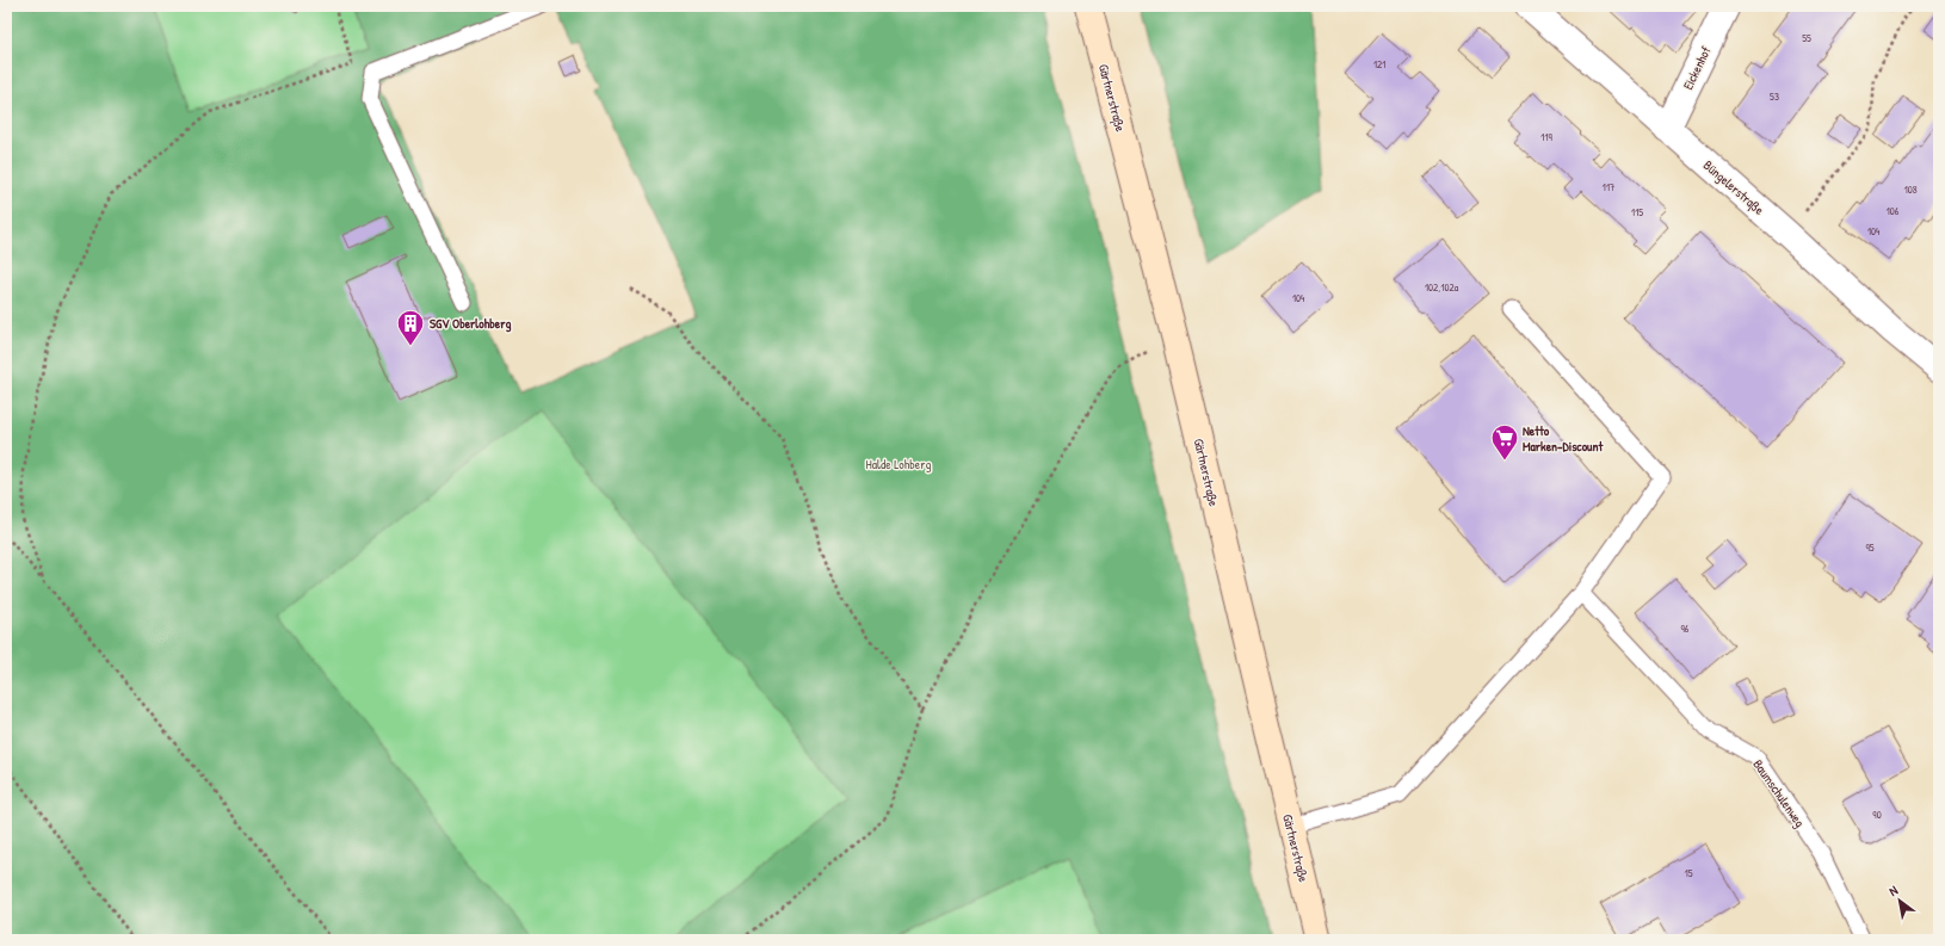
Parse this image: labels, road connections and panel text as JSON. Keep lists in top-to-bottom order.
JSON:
{
  "streets": {
    "main road": ["Gärtnerstraße"],
    "street": ["Eickenhof", "Büngelerstraße"],
    "lane": ["Baumschulenweg"]
  },
  "crossings": [
    ["Eickenhof", "Büngelerstraße"]
  ],
  "parks": ["Halde Lohberg"],
  "places": {
    "building": ["SGV Oberlohberg"],
    "supermarket": ["Netto Marken-Discount"]
  },
  "house_numbers": [
    "55",
    "121",
    "53",
    "119",
    "117",
    "108",
    "106",
    "115",
    "104",
    "102,102a",
    "104",
    "95",
    "96",
    "90",
    "15"
  ],
  "north": "top left"
}
